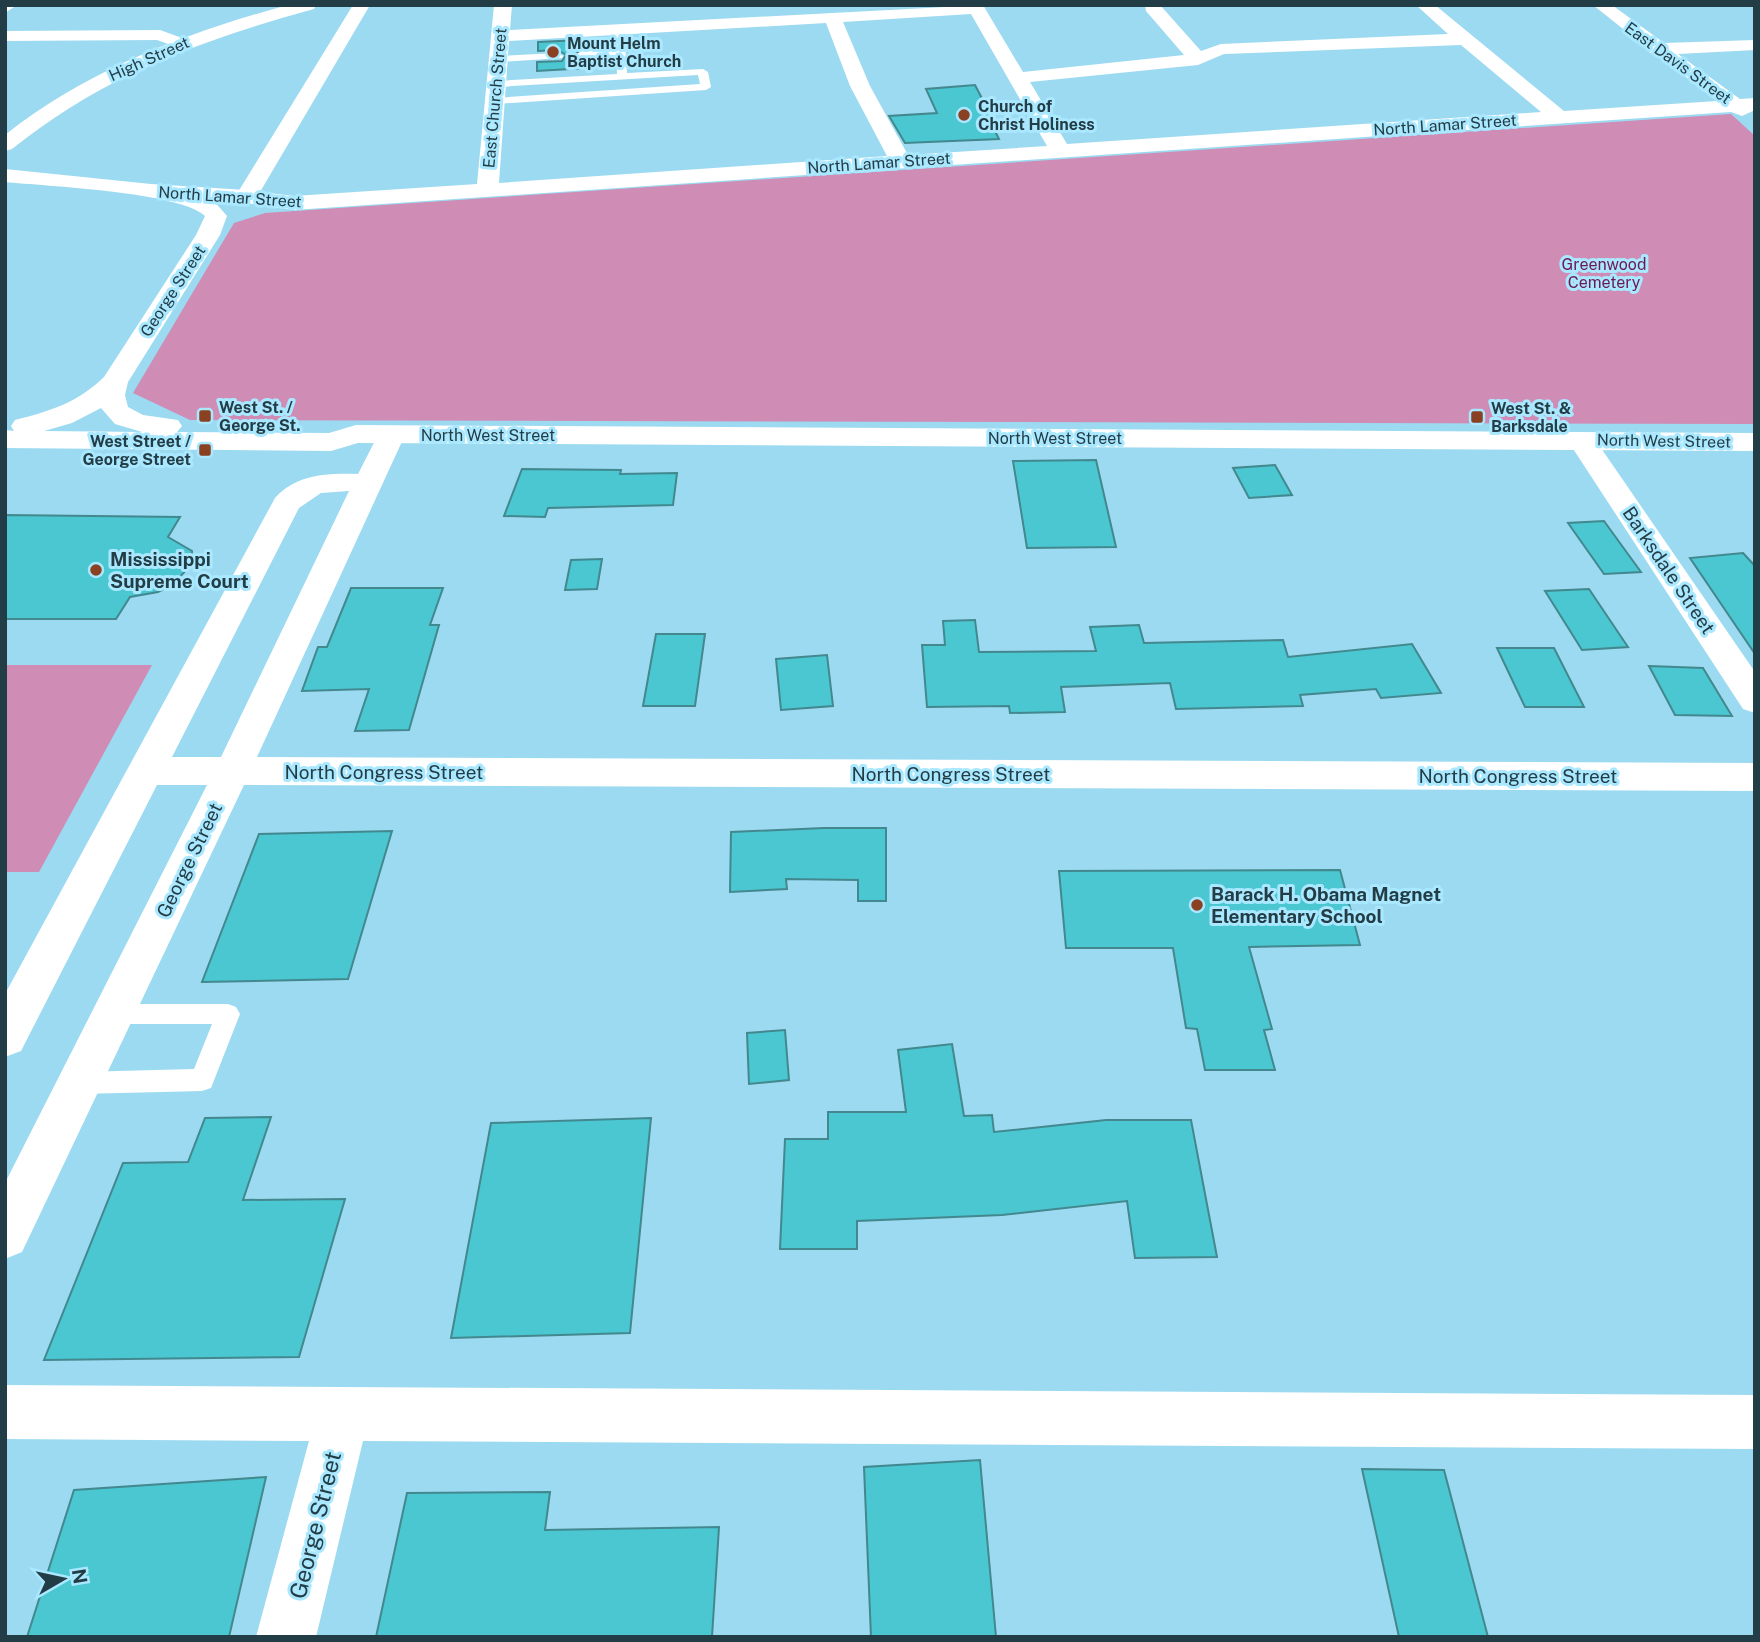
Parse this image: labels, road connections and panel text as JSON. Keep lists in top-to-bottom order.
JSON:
{
  "streets": {
    "street": [
      "High Street",
      "East Davis Street",
      "East Church Street",
      "North Lamar Street",
      "George Street",
      "North West Street",
      "Barksdale Street",
      "North Congress Street"
    ]
  },
  "crossings": [
    ["East Davis Street", "North Lamar Street"],
    ["East Church Street", "North Lamar Street"],
    ["George Street", "North West Street"],
    ["George Street", "North Congress Street"],
    ["North West Street", "Barksdale Street"]
  ],
  "parks": ["Greenwood Cemetery"],
  "places": {
    "other": [
      "Mount Helm Baptist Church",
      "Church of Christ Holiness",
      "Mississippi Supreme Court",
      "Barack H. Obama Magnet Elementary School"
    ],
    "transit": ["West St. / George St.", "West St. & Barksdale", "West Street / George Street"]
  },
  "north": "right"
}
